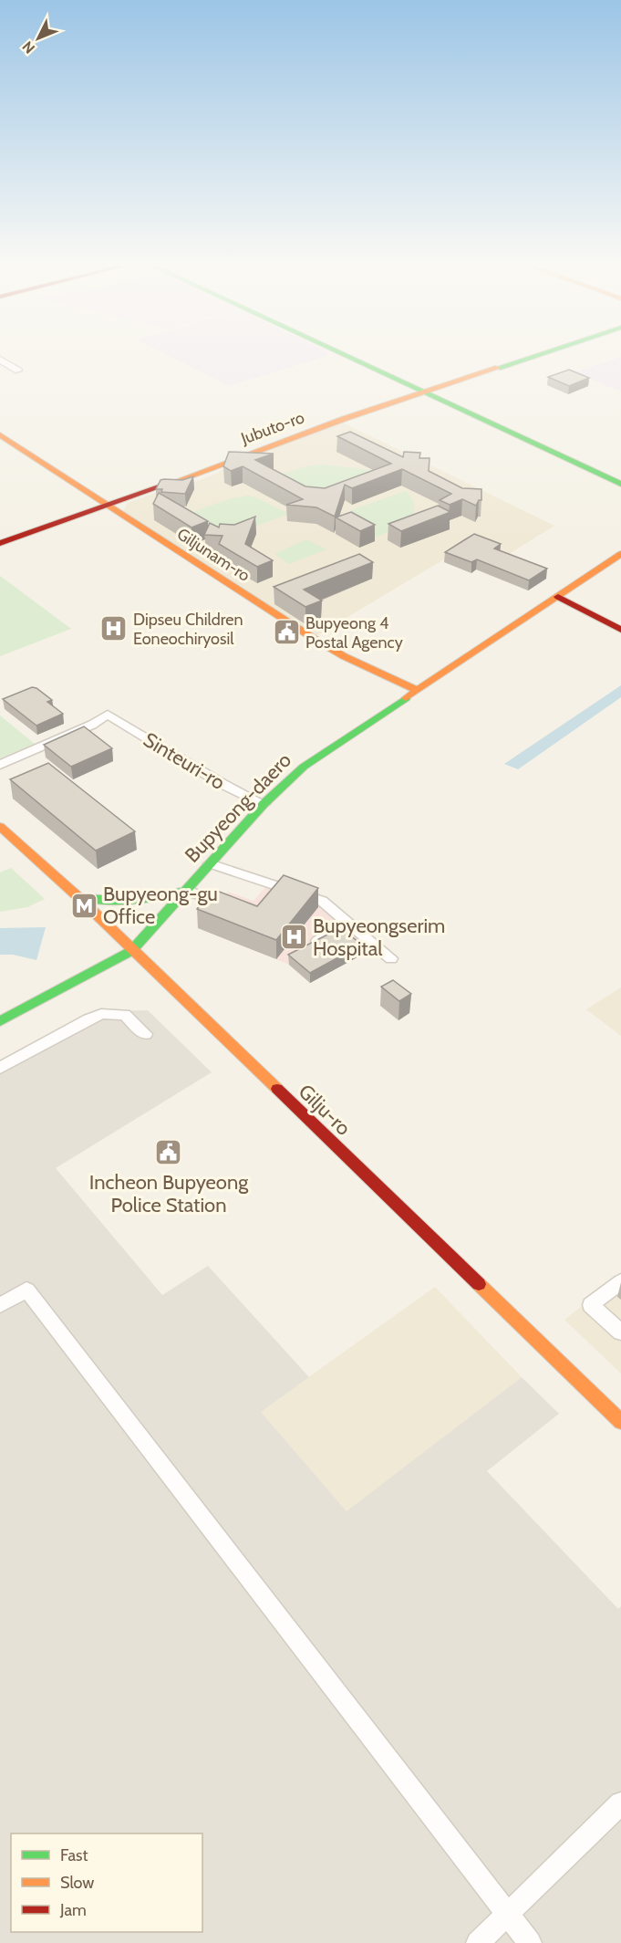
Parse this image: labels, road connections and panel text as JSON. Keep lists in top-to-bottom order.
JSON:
{
  "streets": {
    "main road": [
      "Jubuto-ro",
      "Giljunam-ro",
      "Bupyeong-daero",
      "Gilju-ro"
    ],
    "street": ["Sinteuri-ro"]
  },
  "crossings": [
    ["Jubuto-ro", "Giljunam-ro"],
    ["Giljunam-ro", "Bupyeong-daero"],
    ["Sinteuri-ro", "Bupyeong-daero"],
    ["Bupyeong-daero", "Gilju-ro"]
  ],
  "places": {
    "hospital": ["Dipseu Children Eoneochiryosil", "Bupyeongserim Hospital"],
    "public building": ["Bupyeong 4 Postal Agency", "Incheon Bupyeong Police Station"],
    "metro station": ["Bupyeong-gu Office"]
  },
  "legend": ["Fast", "Slow", "Jam"],
  "north": "bottom left"
}
